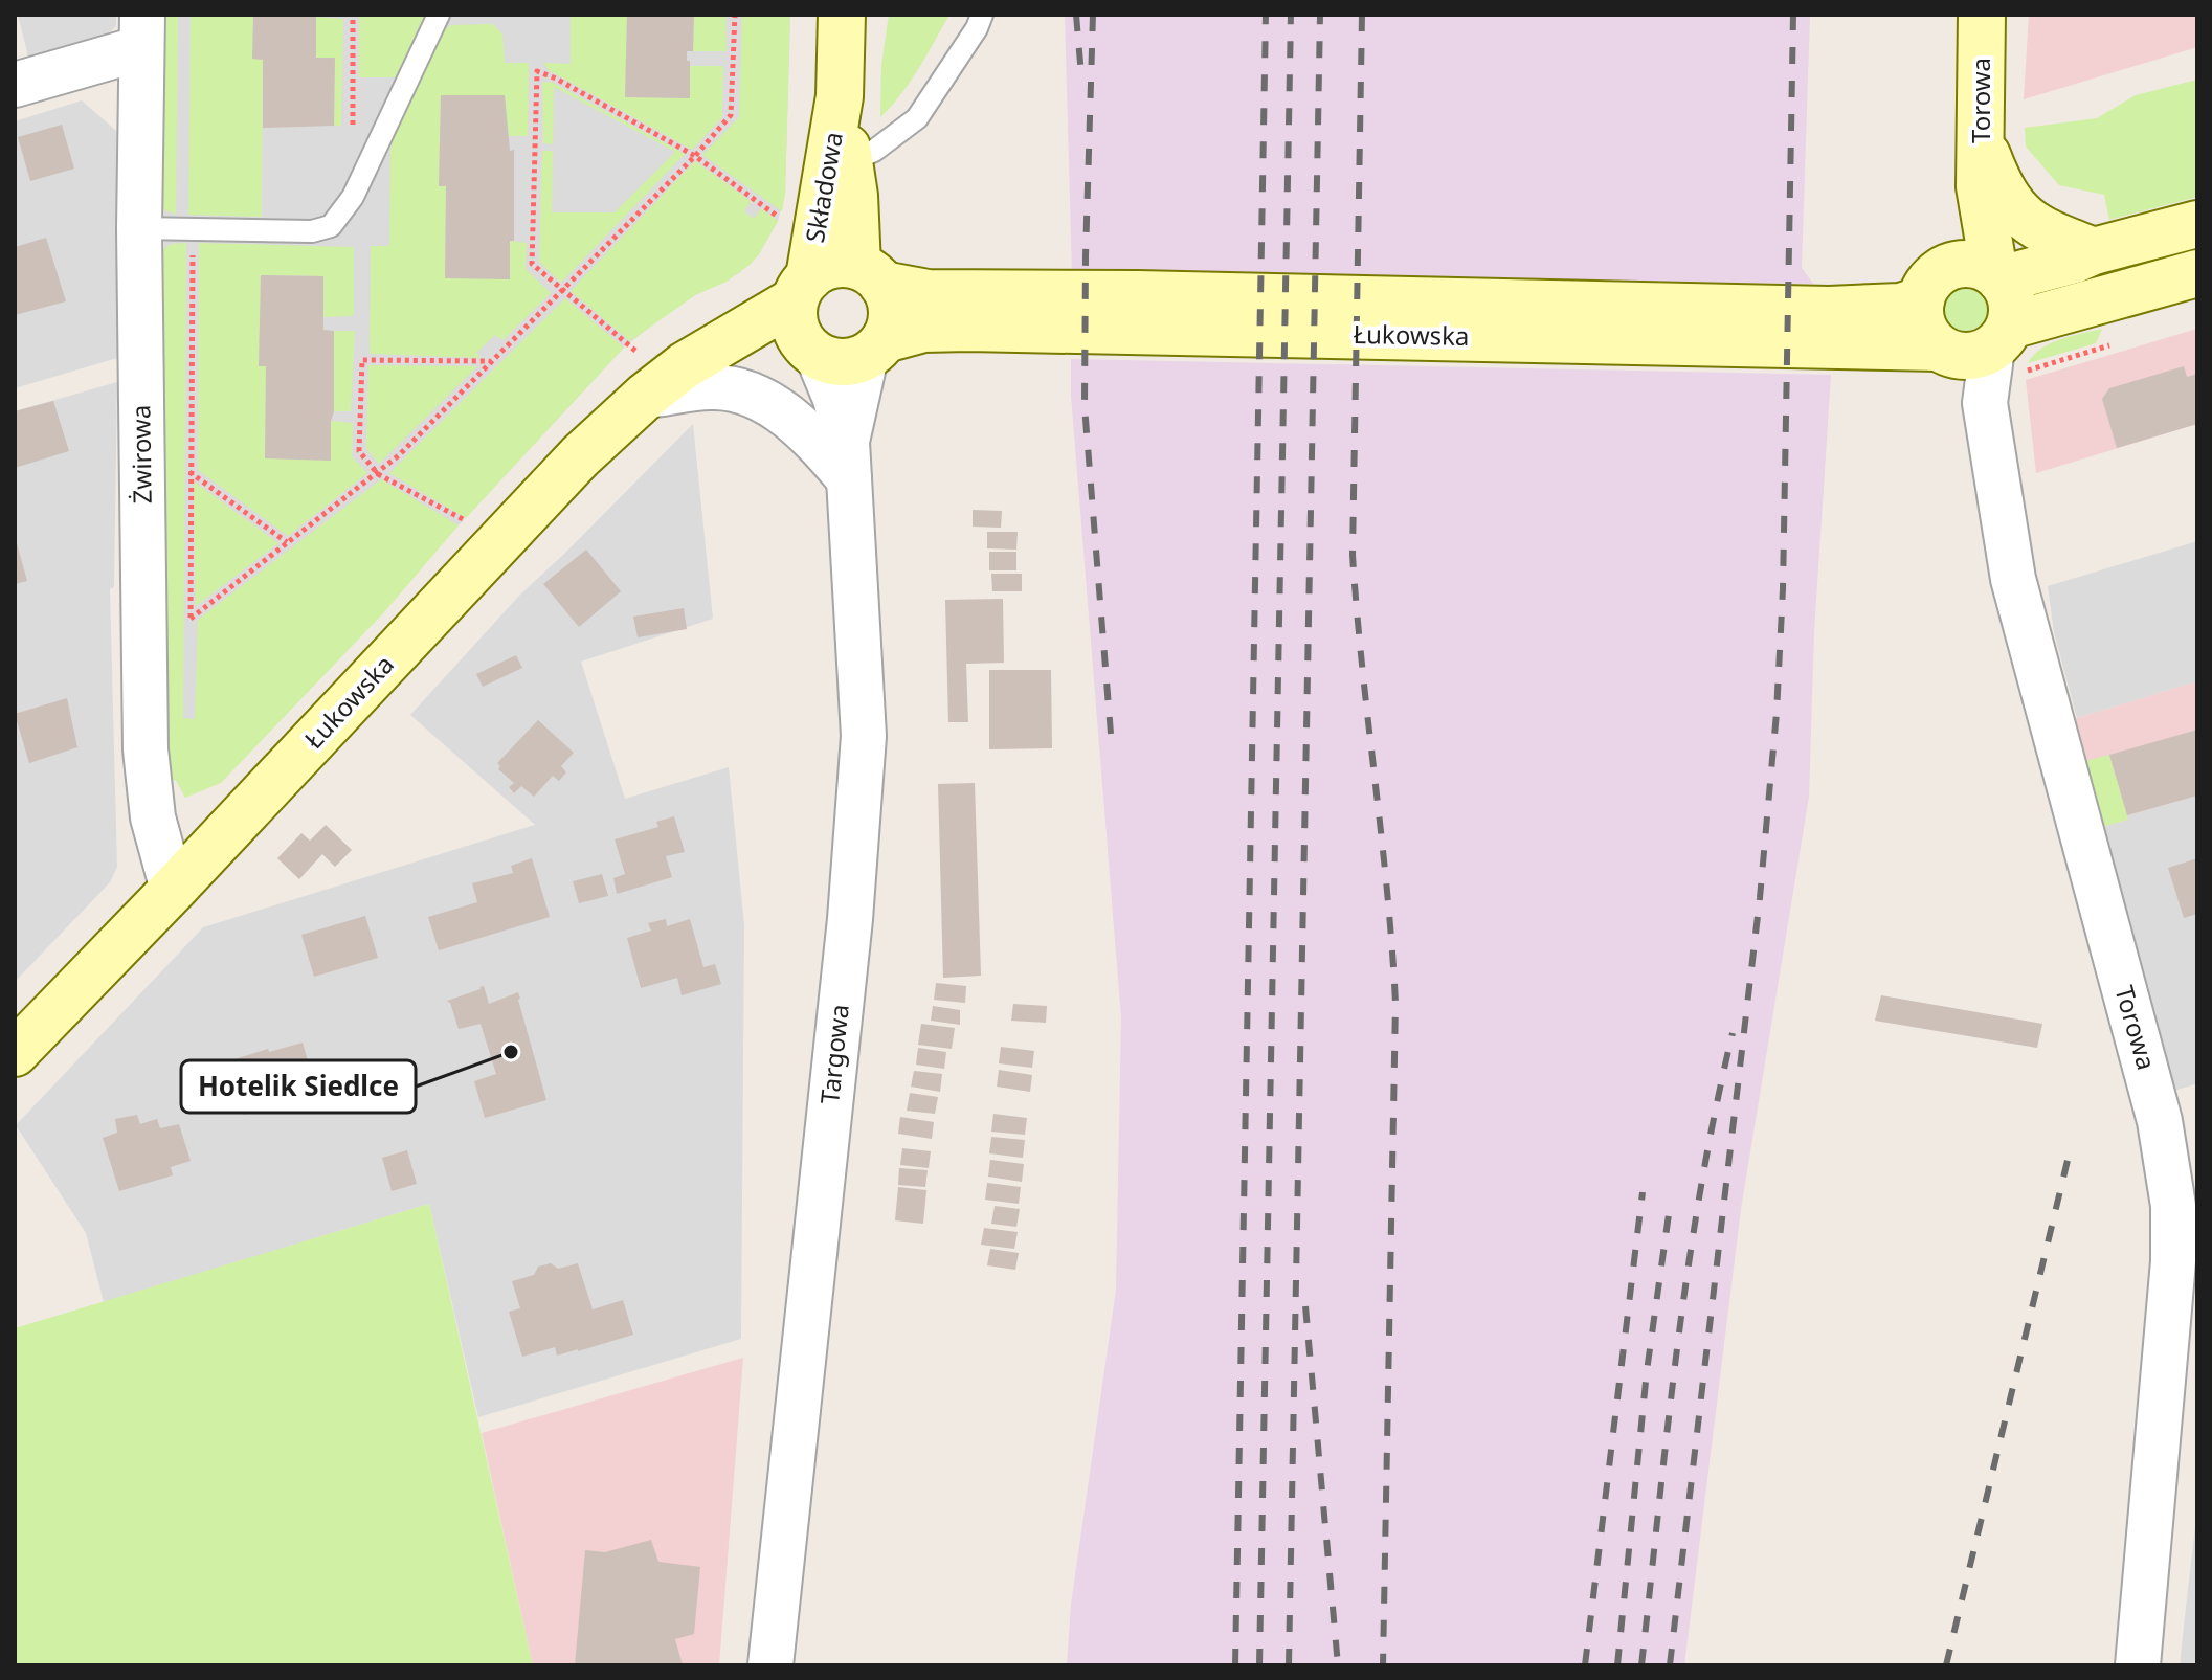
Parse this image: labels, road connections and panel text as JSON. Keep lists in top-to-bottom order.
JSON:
{
  "streets": {
    "main road": ["Torowa", "Składowa", "Łukowska"],
    "street": ["Żwirowa", "Targowa"]
  },
  "crossings": [
    ["Torowa", "Łukowska"],
    ["Składowa", "Łukowska"],
    ["Składowa", "Targowa"],
    ["Łukowska", "Żwirowa"],
    ["Łukowska", "Targowa"]
  ],
  "places": ["Hotelik Siedlce"]
}
